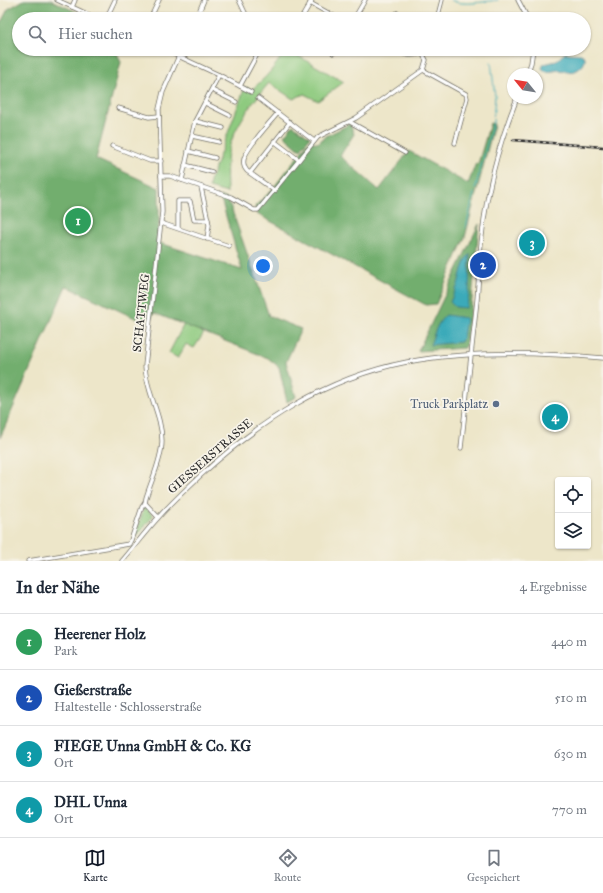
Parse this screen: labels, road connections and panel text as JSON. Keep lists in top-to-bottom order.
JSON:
{
  "streets": {
    "street": ["SCHATTWEG", "GIESSERSTRASSE"]
  },
  "places": ["Truck Parkplatz"],
  "north": "top left",
  "page": {
    "search": "Hier suchen",
    "pins": [
      "1",
      "3",
      "2",
      "4"
    ],
    "heading": ["In der Nähe", "4 Ergebnisse"],
    "list": [
      {
        "mark": "1",
        "name": "Heerener Holz",
        "note": "Park",
        "value": "440 m"
      },
      {
        "mark": "2",
        "name": "Gießerstraße",
        "note": "Haltestelle · Schlosserstraße",
        "value": "510 m"
      },
      {
        "mark": "3",
        "name": "FIEGE Unna GmbH & Co. KG",
        "note": "Ort",
        "value": "630 m"
      },
      {
        "mark": "4",
        "name": "DHL Unna",
        "note": "Ort",
        "value": "770 m"
      }
    ],
    "nav": ["Karte", "Route", "Gespeichert"]
  }
}
